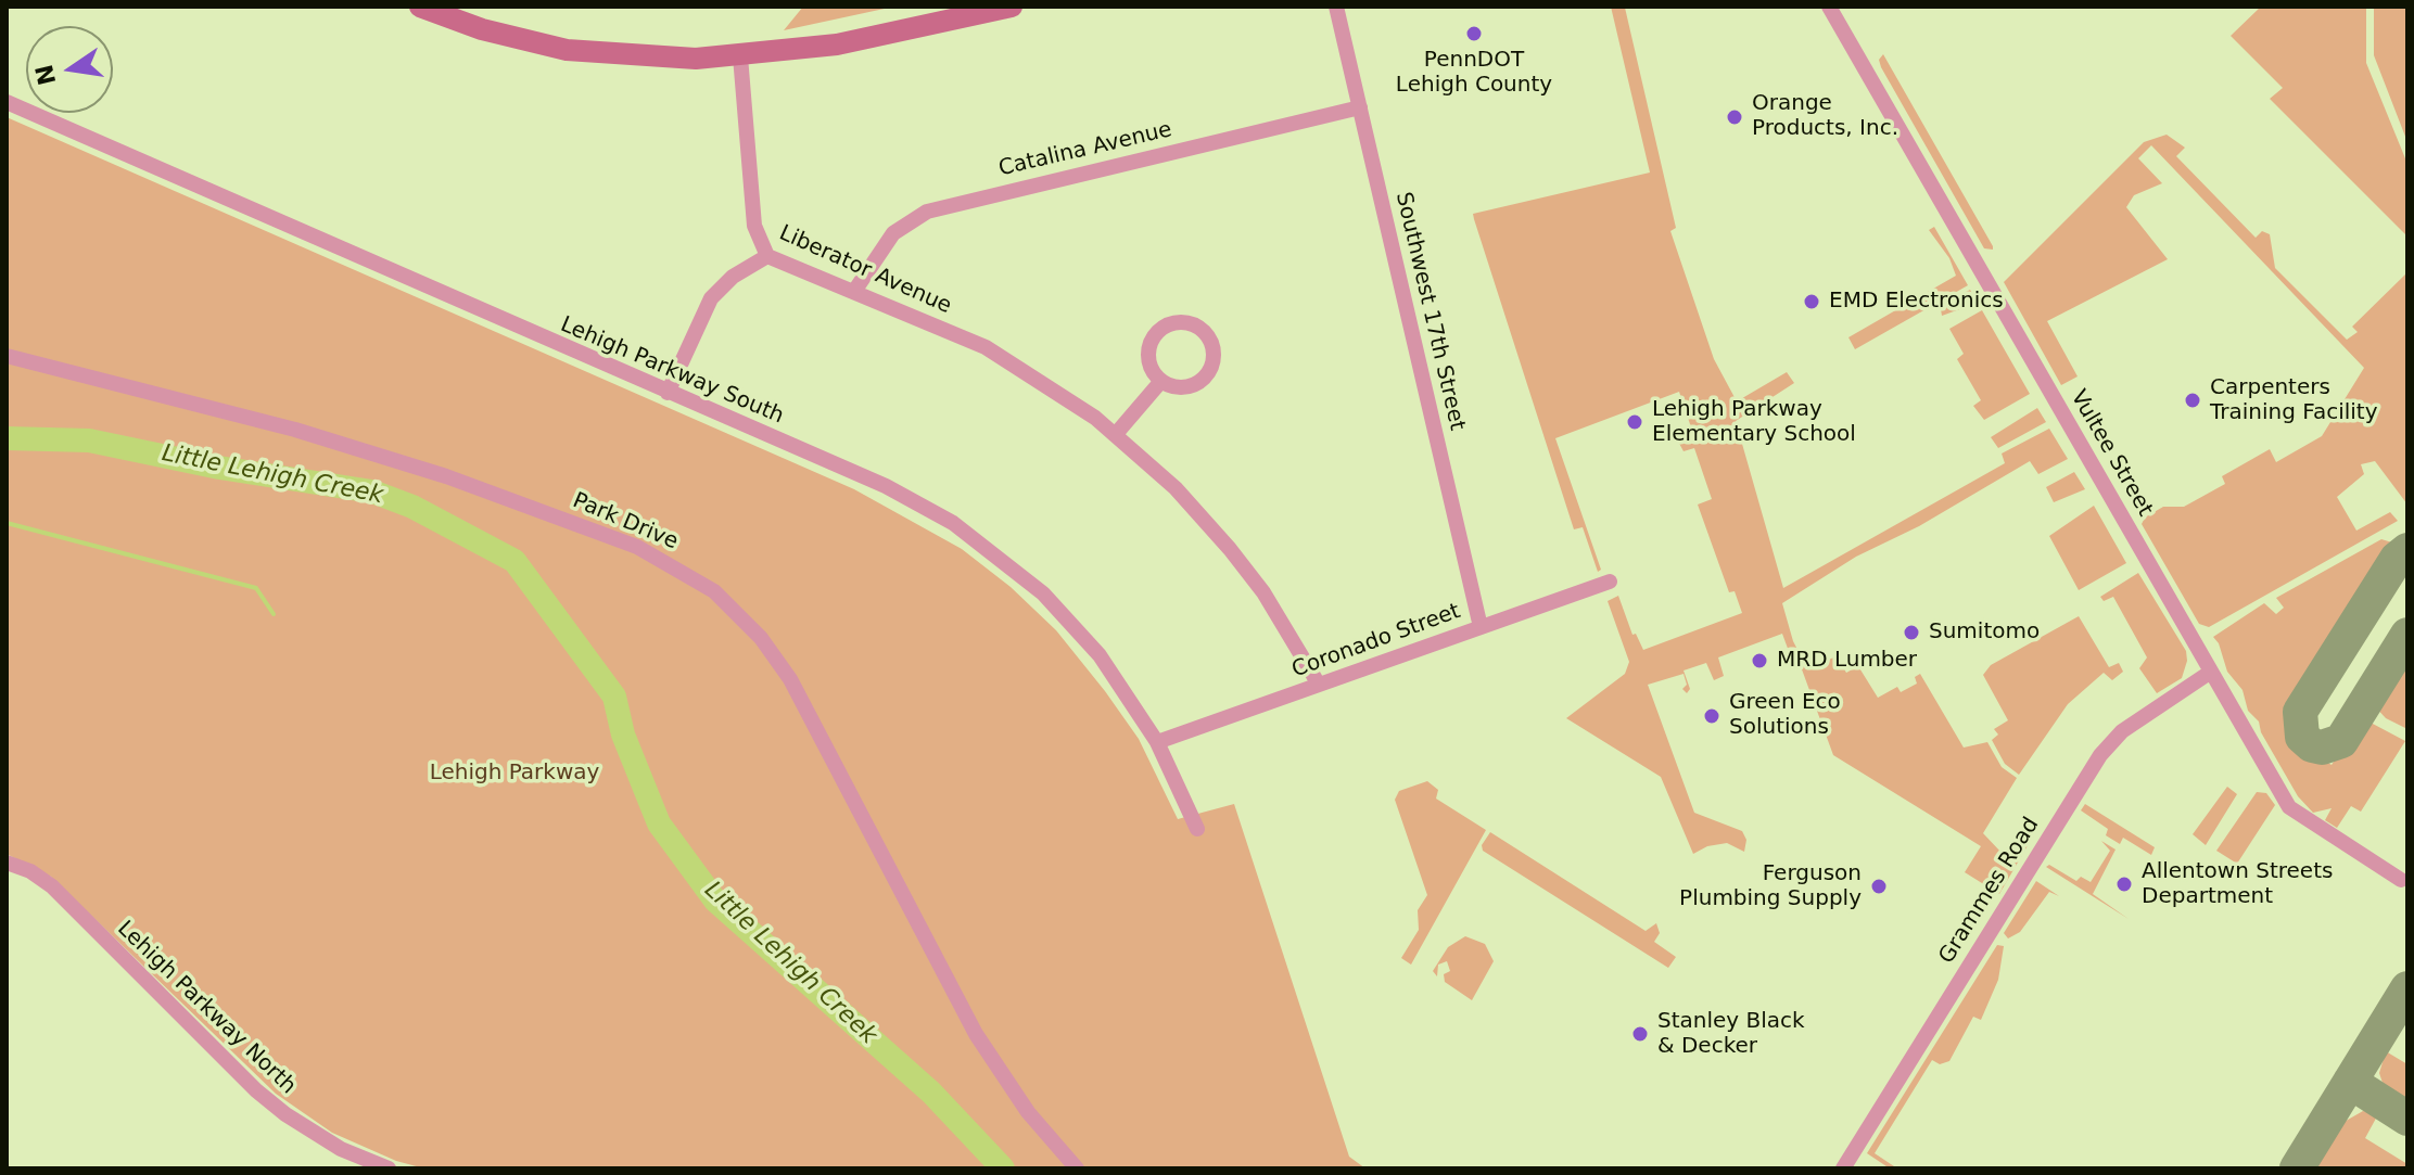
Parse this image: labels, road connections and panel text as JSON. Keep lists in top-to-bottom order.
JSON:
{
  "streets": {
    "street": [
      "Catalina Avenue",
      "Liberator Avenue",
      "Southwest 17th Street",
      "Lehigh Parkway South",
      "Vultee Street",
      "Park Drive",
      "Coronado Street",
      "Grammes Road",
      "Lehigh Parkway North"
    ]
  },
  "crossings": [
    ["Catalina Avenue", "Liberator Avenue"],
    ["Catalina Avenue", "Southwest 17th Street"],
    ["Liberator Avenue", "Coronado Street"],
    ["Southwest 17th Street", "Coronado Street"],
    ["Lehigh Parkway South", "Coronado Street"],
    ["Vultee Street", "Grammes Road"]
  ],
  "water": ["Little Lehigh Creek"],
  "parks": ["Lehigh Parkway"],
  "places": [
    "PennDOT Lehigh County",
    "Orange Products, Inc.",
    "EMD Electronics",
    "Carpenters Training Facility",
    "Lehigh Parkway Elementary School",
    "Sumitomo",
    "MRD Lumber",
    "Green Eco Solutions",
    "Allentown Streets Department",
    "Ferguson Plumbing Supply",
    "Stanley Black & Decker"
  ],
  "north": "left"
}
